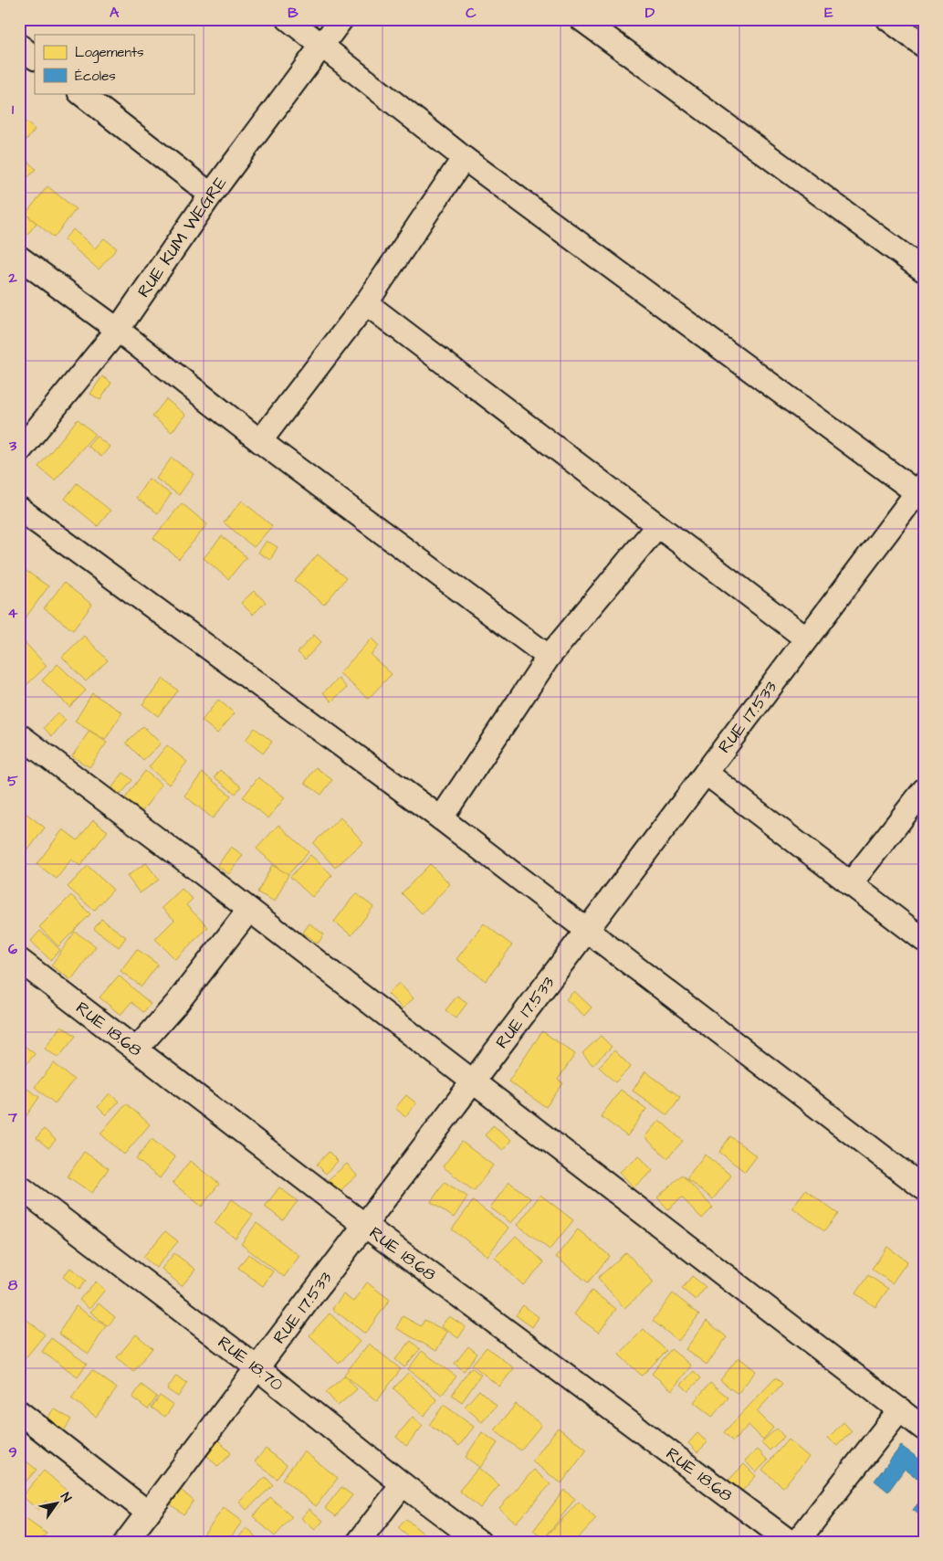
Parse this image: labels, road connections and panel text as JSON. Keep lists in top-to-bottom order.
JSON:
{
  "streets": {
    "street": [
      "RUE KUM WEGRE",
      "RUE 17.533",
      "RUE 18.68",
      "RUE 18.70"
    ]
  },
  "crossings": [
    ["RUE 17.533", "RUE 18.68"],
    ["RUE 17.533", "RUE 18.70"]
  ],
  "legend": ["Logements", "Écoles"],
  "north": "top right",
  "grid": {
    "columns": [
      "A",
      "B",
      "C",
      "D",
      "E"
    ],
    "rows": [
      "1",
      "2",
      "3",
      "4",
      "5",
      "6",
      "7",
      "8",
      "9"
    ]
  }
}
